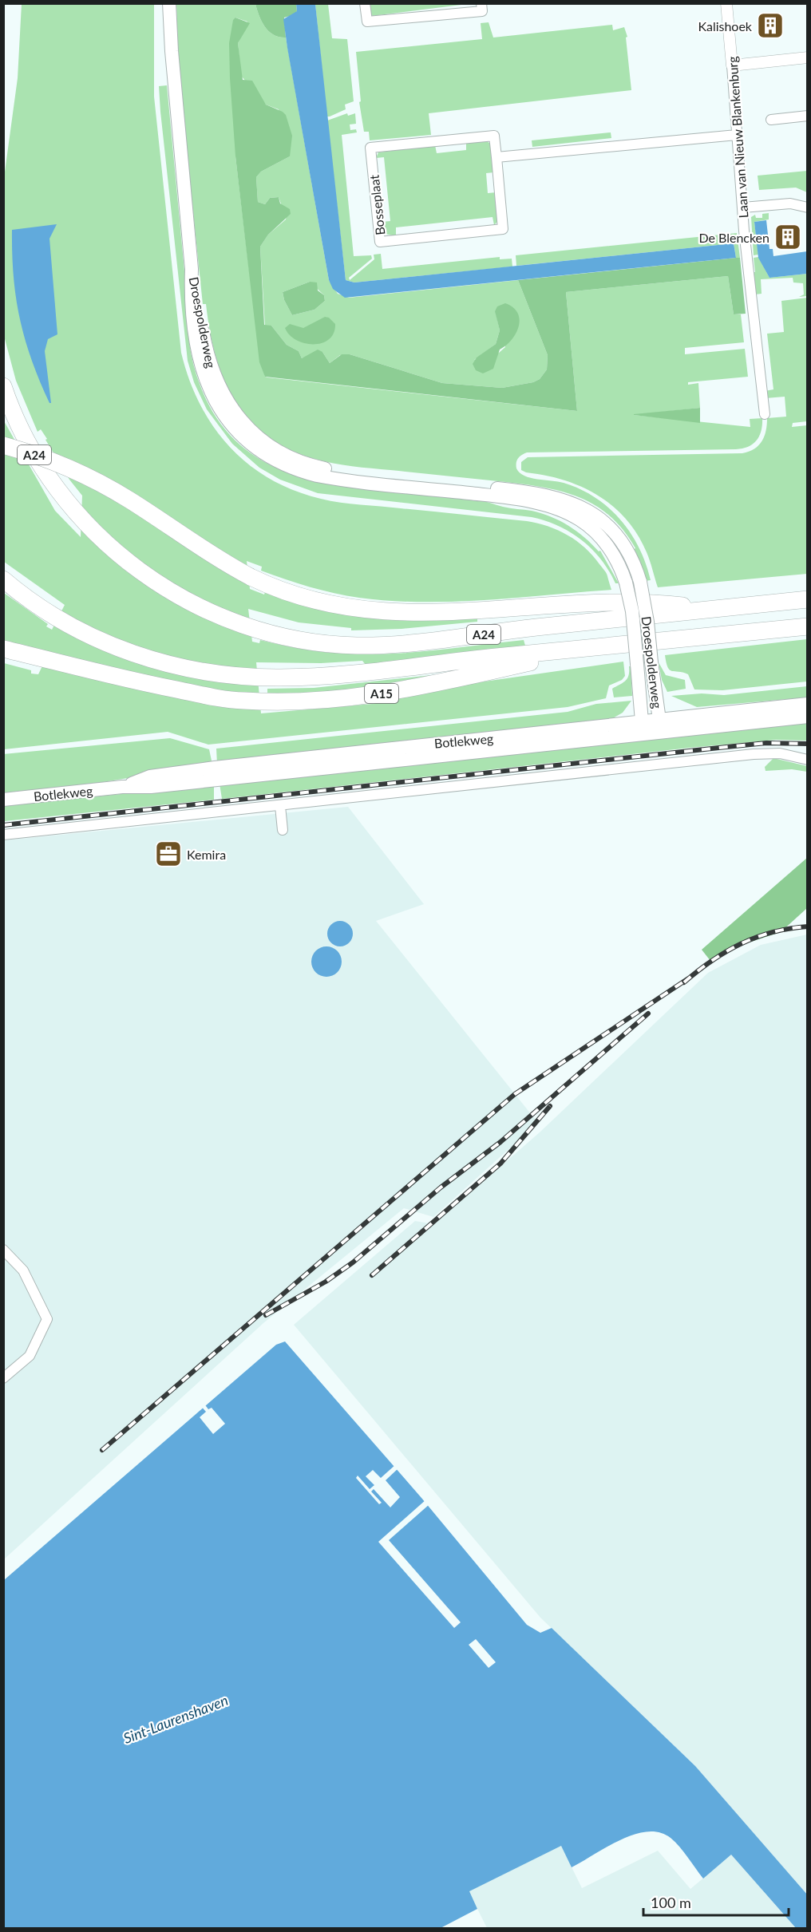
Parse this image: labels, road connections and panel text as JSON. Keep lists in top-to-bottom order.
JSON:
{
  "streets": {
    "highway": ["A24", "A15"],
    "main road": ["Droespolderweg", "Botlekweg"],
    "street": ["Laan van Nieuw Blankenburg", "Bosseplaat"]
  },
  "crossings": [
    ["Droespolderweg", "Botlekweg"],
    ["A24", "A15"]
  ],
  "water": ["Sint-Laurenshaven"],
  "places": {
    "building": ["Kalishoek", "De Blencken"],
    "office": ["Kemira"]
  },
  "scale_bar": "100 m"
}
